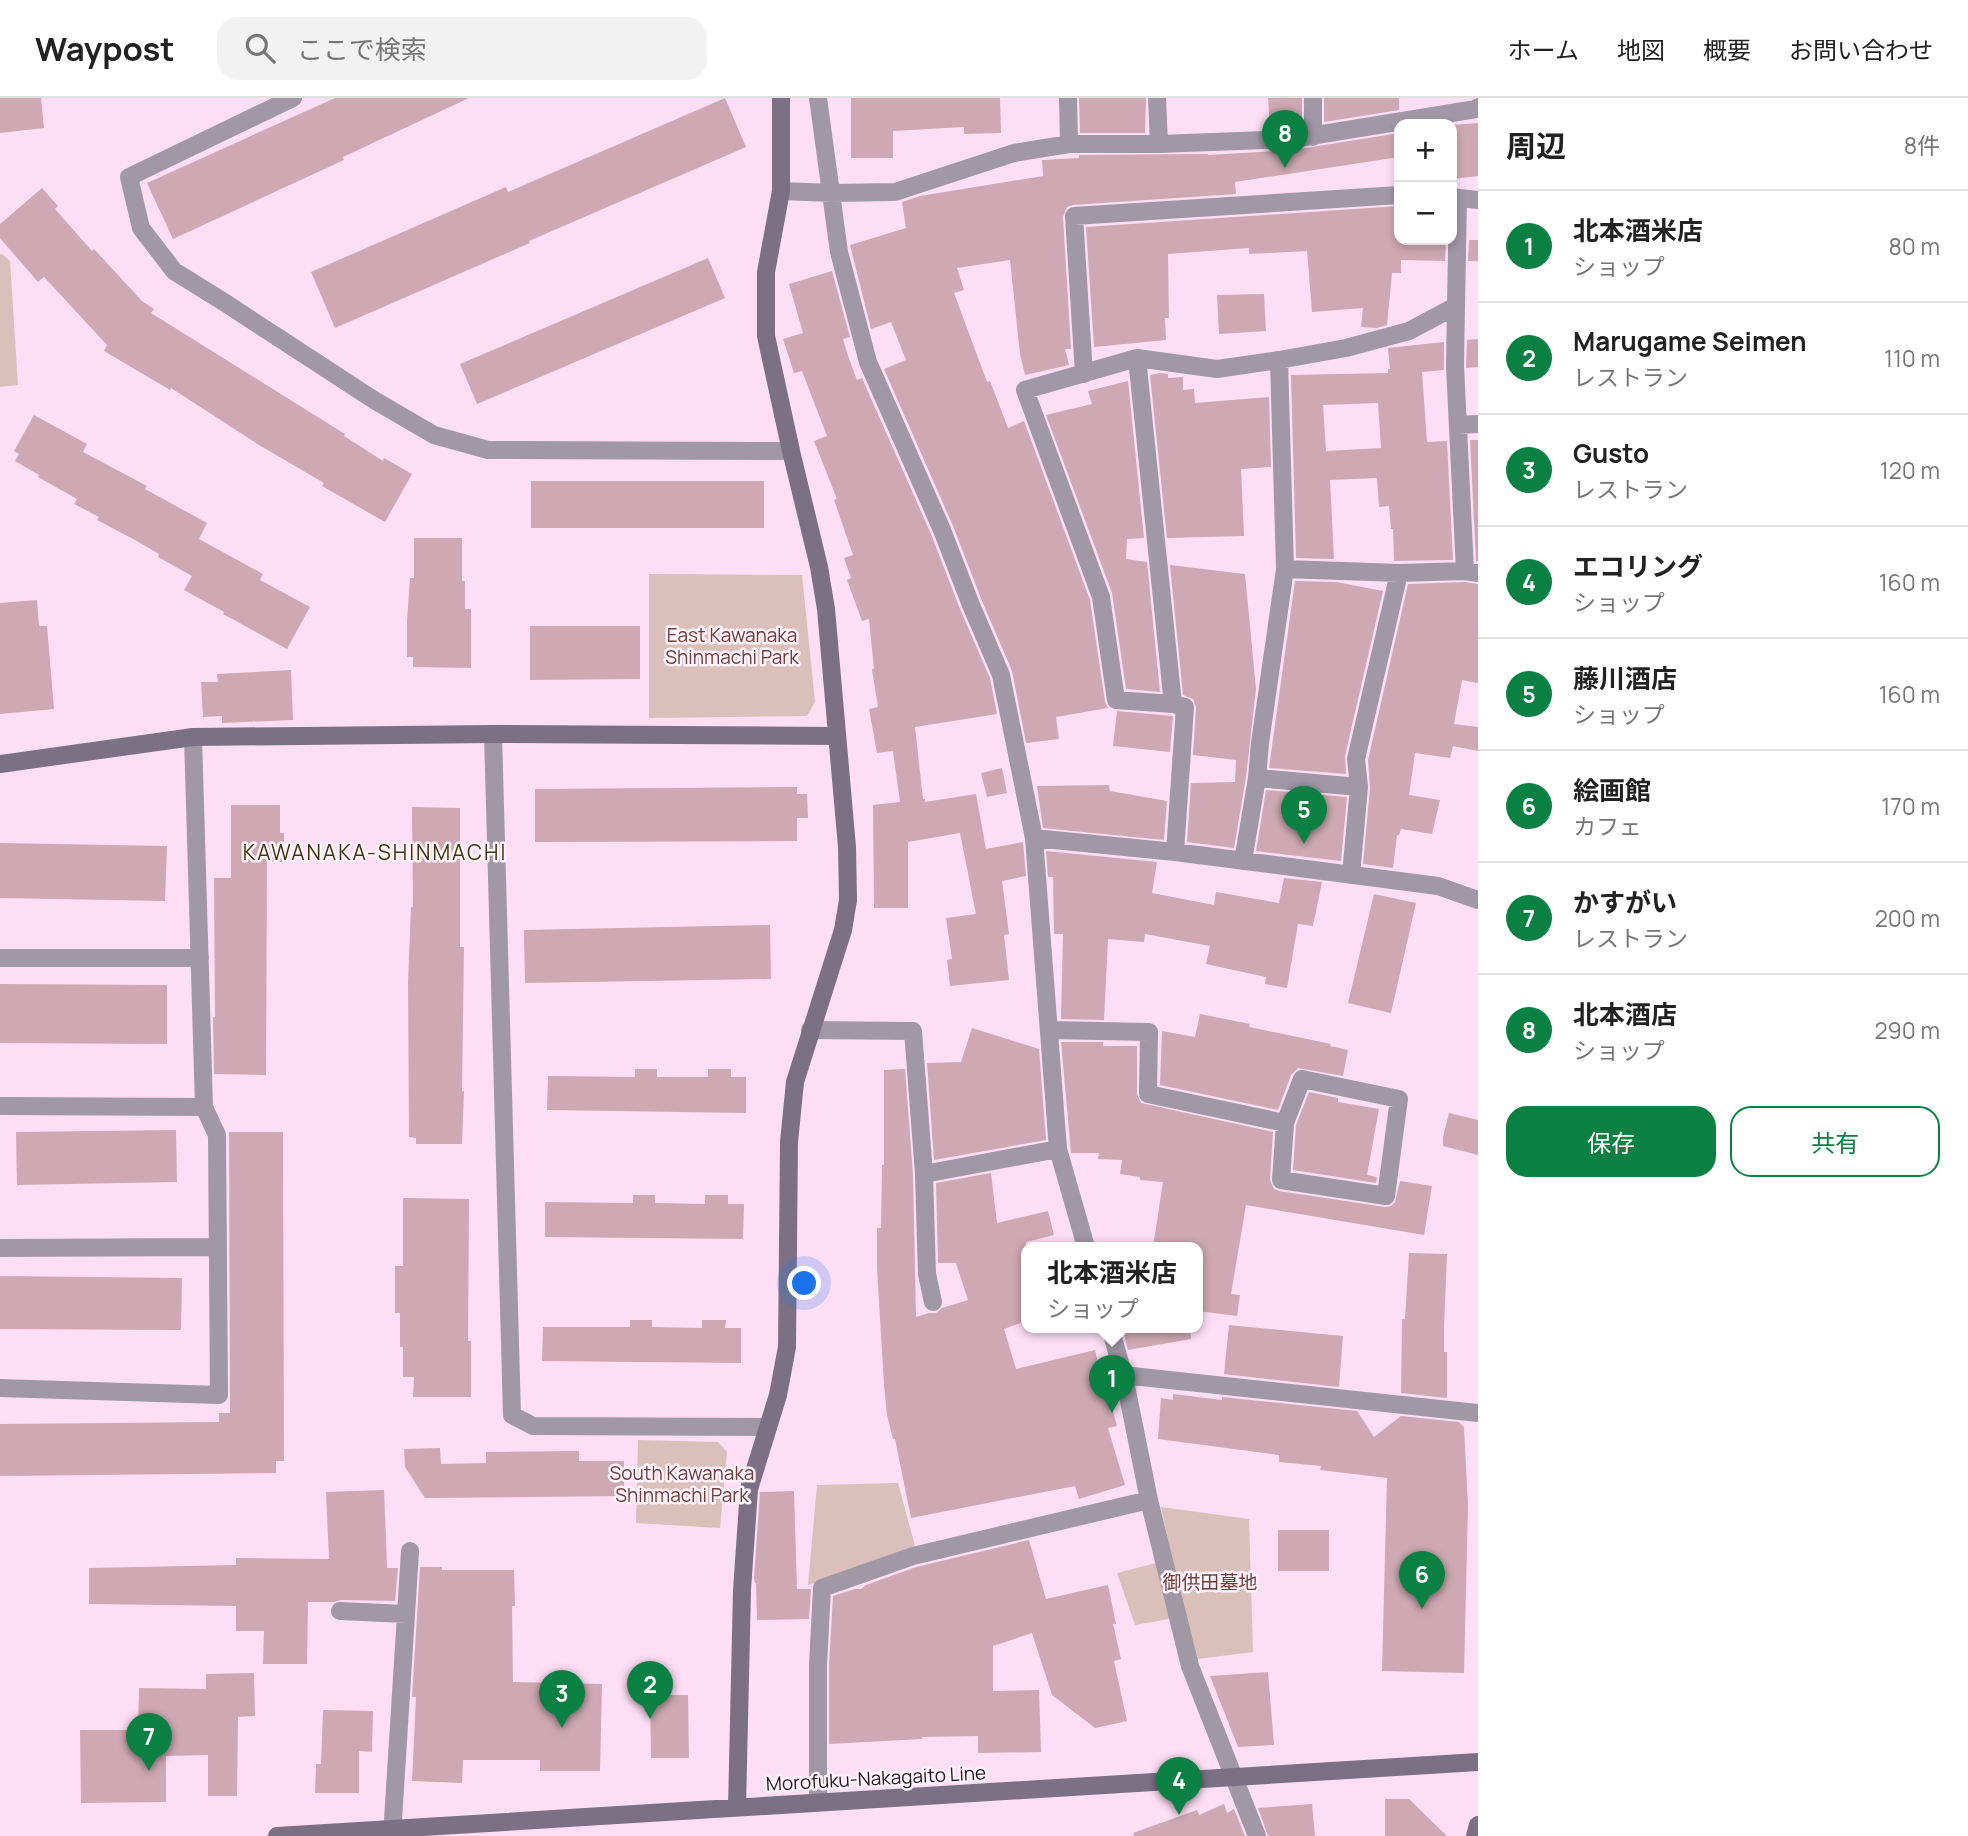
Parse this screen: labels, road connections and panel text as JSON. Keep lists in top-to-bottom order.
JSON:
{
  "streets": {
    "street": ["Morofuku-Nakagaito Line"]
  },
  "districts": ["KAWANAKA-SHINMACHI"],
  "parks": ["East Kawanaka Shinmachi Park", "South Kawanaka Shinmachi Park", "御供田墓地"],
  "page": {
    "header": "Waypost",
    "search": "ここで検索",
    "nav": [
      "ホーム",
      "地図",
      "概要",
      "お問い合わせ"
    ],
    "heading": ["周辺", "8件"],
    "pins": [
      "8",
      "5",
      "1",
      "6",
      "2",
      "3",
      "7",
      "4"
    ],
    "map_buttons": ["+", "−"],
    "list": [
      {
        "mark": "1",
        "name": "北本酒米店",
        "note": "ショップ",
        "value": "80 m"
      },
      {
        "mark": "2",
        "name": "Marugame Seimen",
        "note": "レストラン",
        "value": "110 m"
      },
      {
        "mark": "3",
        "name": "Gusto",
        "note": "レストラン",
        "value": "120 m"
      },
      {
        "mark": "4",
        "name": "エコリング",
        "note": "ショップ",
        "value": "160 m"
      },
      {
        "mark": "5",
        "name": "藤川酒店",
        "note": "ショップ",
        "value": "160 m"
      },
      {
        "mark": "6",
        "name": "絵画館",
        "note": "カフェ",
        "value": "170 m"
      },
      {
        "mark": "7",
        "name": "かすがい",
        "note": "レストラン",
        "value": "200 m"
      },
      {
        "mark": "8",
        "name": "北本酒店",
        "note": "ショップ",
        "value": "290 m"
      }
    ],
    "buttons": ["保存", "共有"],
    "popup": ["北本酒米店", "ショップ"]
  }
}
